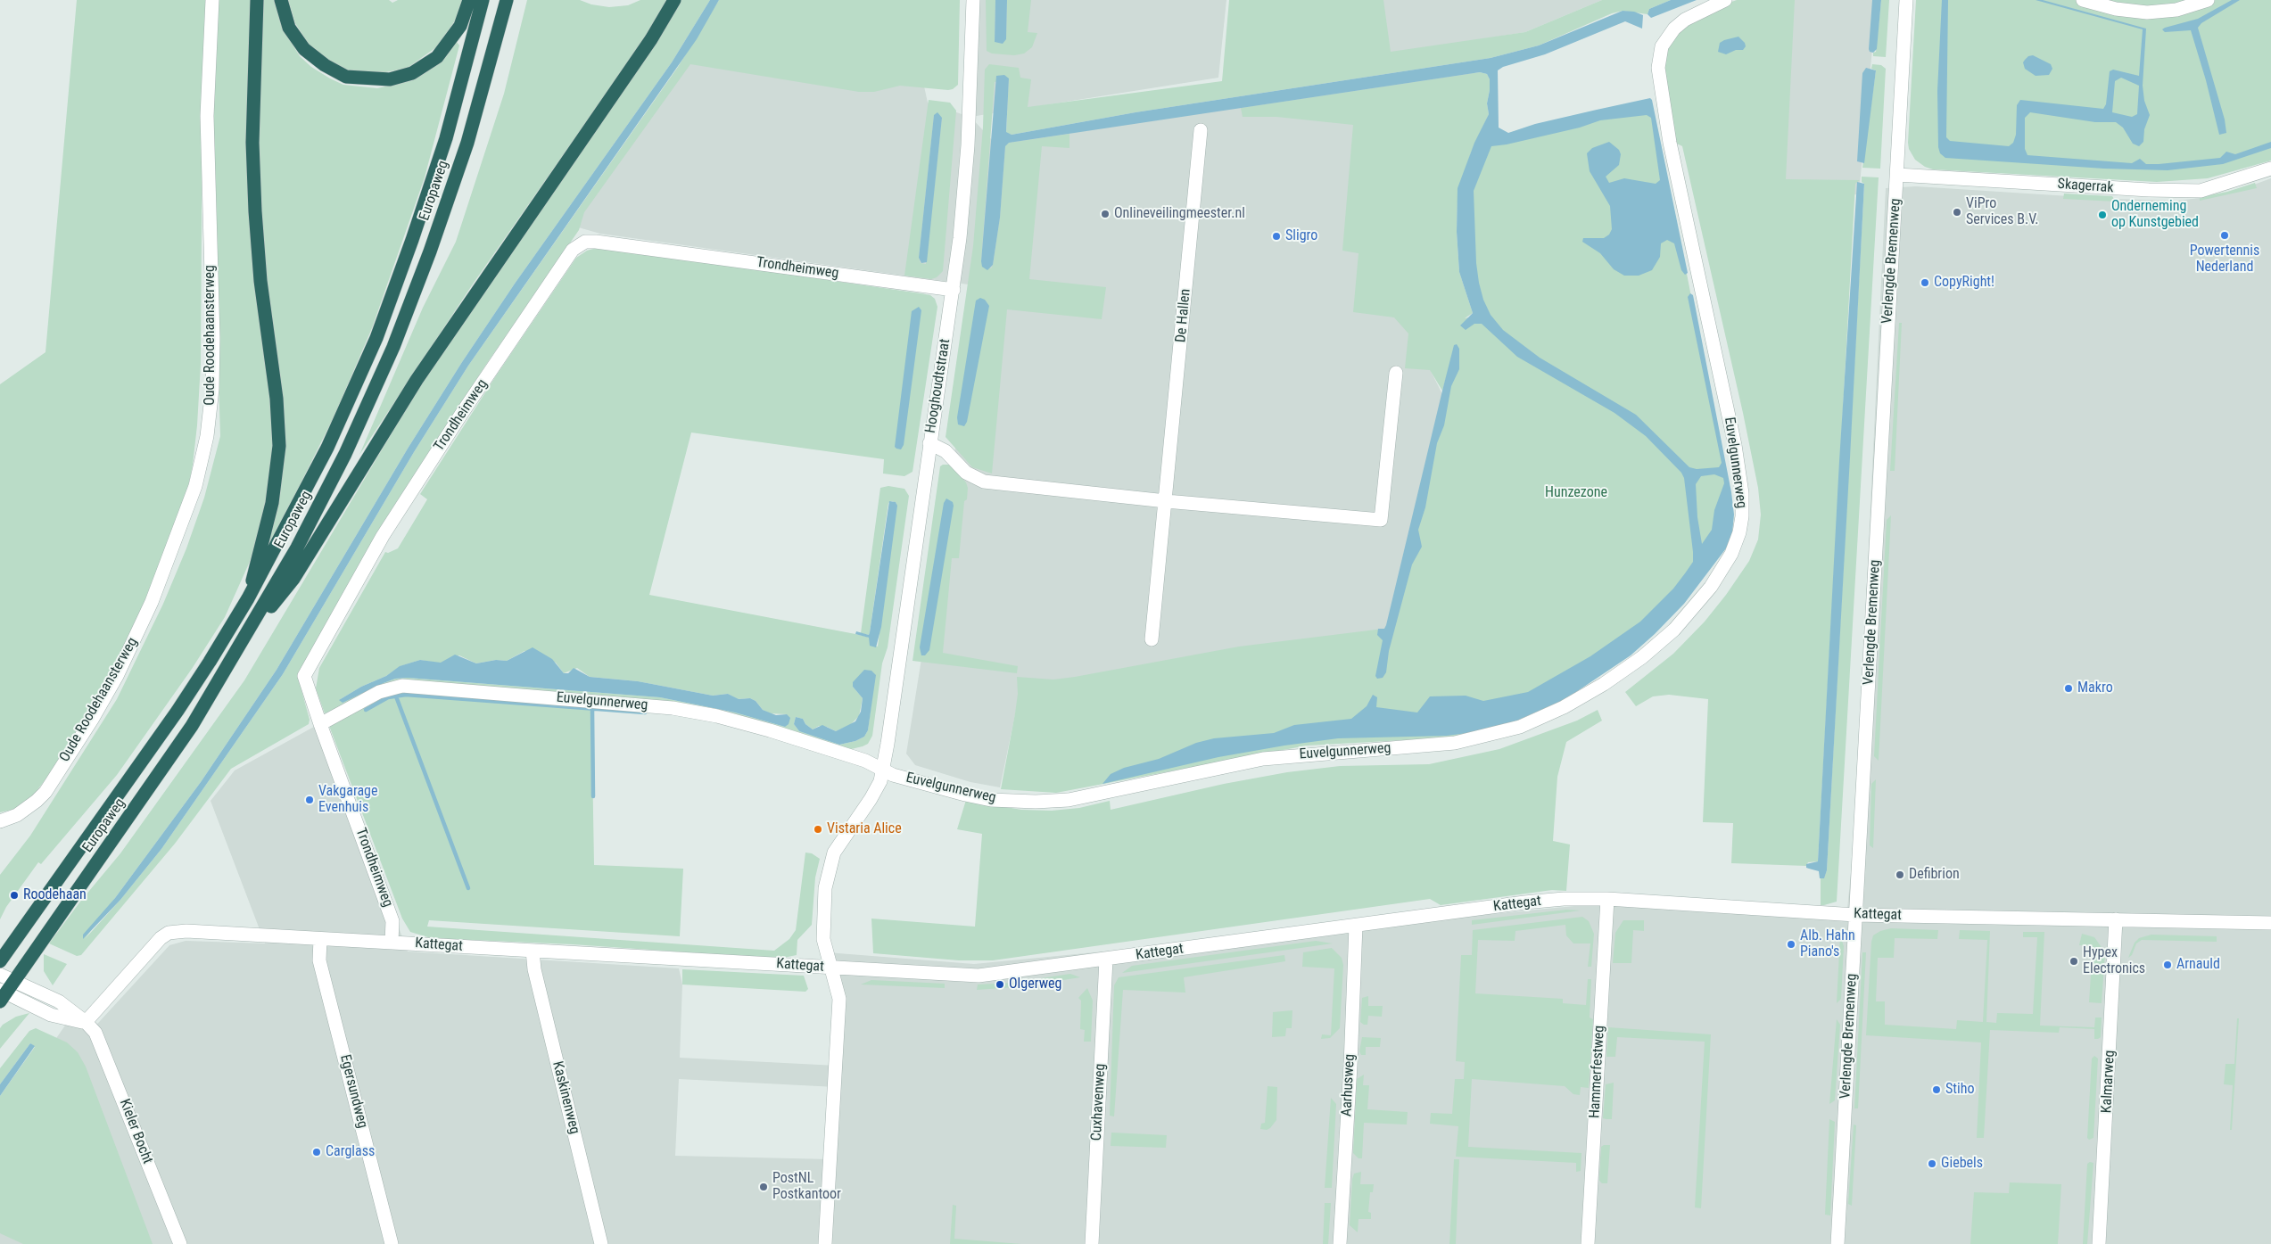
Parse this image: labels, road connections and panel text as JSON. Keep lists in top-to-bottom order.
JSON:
{
  "streets": {
    "highway": ["Europaweg"],
    "street": [
      "Skagerrak",
      "Verlengde Bremenweg",
      "Trondheimweg",
      "De Hallen",
      "Oude Roodehaansterweg",
      "Hooghoudtstraat",
      "Euvelgunnerweg",
      "Kattegat",
      "Hammerfestweg",
      "Kalmarweg",
      "Aarhusweg",
      "Egersundweg",
      "Kaskinenweg",
      "Cuxhavenweg",
      "Kieler Bocht"
    ]
  },
  "crossings": [
    ["Skagerrak", "Verlengde Bremenweg"],
    ["Europaweg", "Kieler Bocht"],
    ["Verlengde Bremenweg", "Kattegat"],
    ["Trondheimweg", "Hooghoudtstraat"],
    ["Trondheimweg", "Euvelgunnerweg"],
    ["Trondheimweg", "Kattegat"],
    ["Hooghoudtstraat", "Euvelgunnerweg"],
    ["Kattegat", "Hammerfestweg"],
    ["Kattegat", "Kalmarweg"],
    ["Kattegat", "Aarhusweg"],
    ["Kattegat", "Egersundweg"],
    ["Kattegat", "Kaskinenweg"],
    ["Kattegat", "Cuxhavenweg"],
    ["Kattegat", "Kieler Bocht"]
  ],
  "parks": ["Hunzezone"],
  "places": [
    "ViPro Services B.V.",
    "Onlineveilingmeester.nl",
    "Onderneming op Kunstgebied",
    "Powertennis Nederland",
    "Sligro",
    "CopyRight!",
    "Makro",
    "Vakgarage Evenhuis",
    "Vistaria Alice",
    "Defibrion",
    "Roodehaan",
    "Alb. Hahn Piano's",
    "Hypex Electronics",
    "Arnauld",
    "Olgerweg",
    "Stiho",
    "Carglass",
    "Giebels",
    "PostNL Postkantoor"
  ]
}
